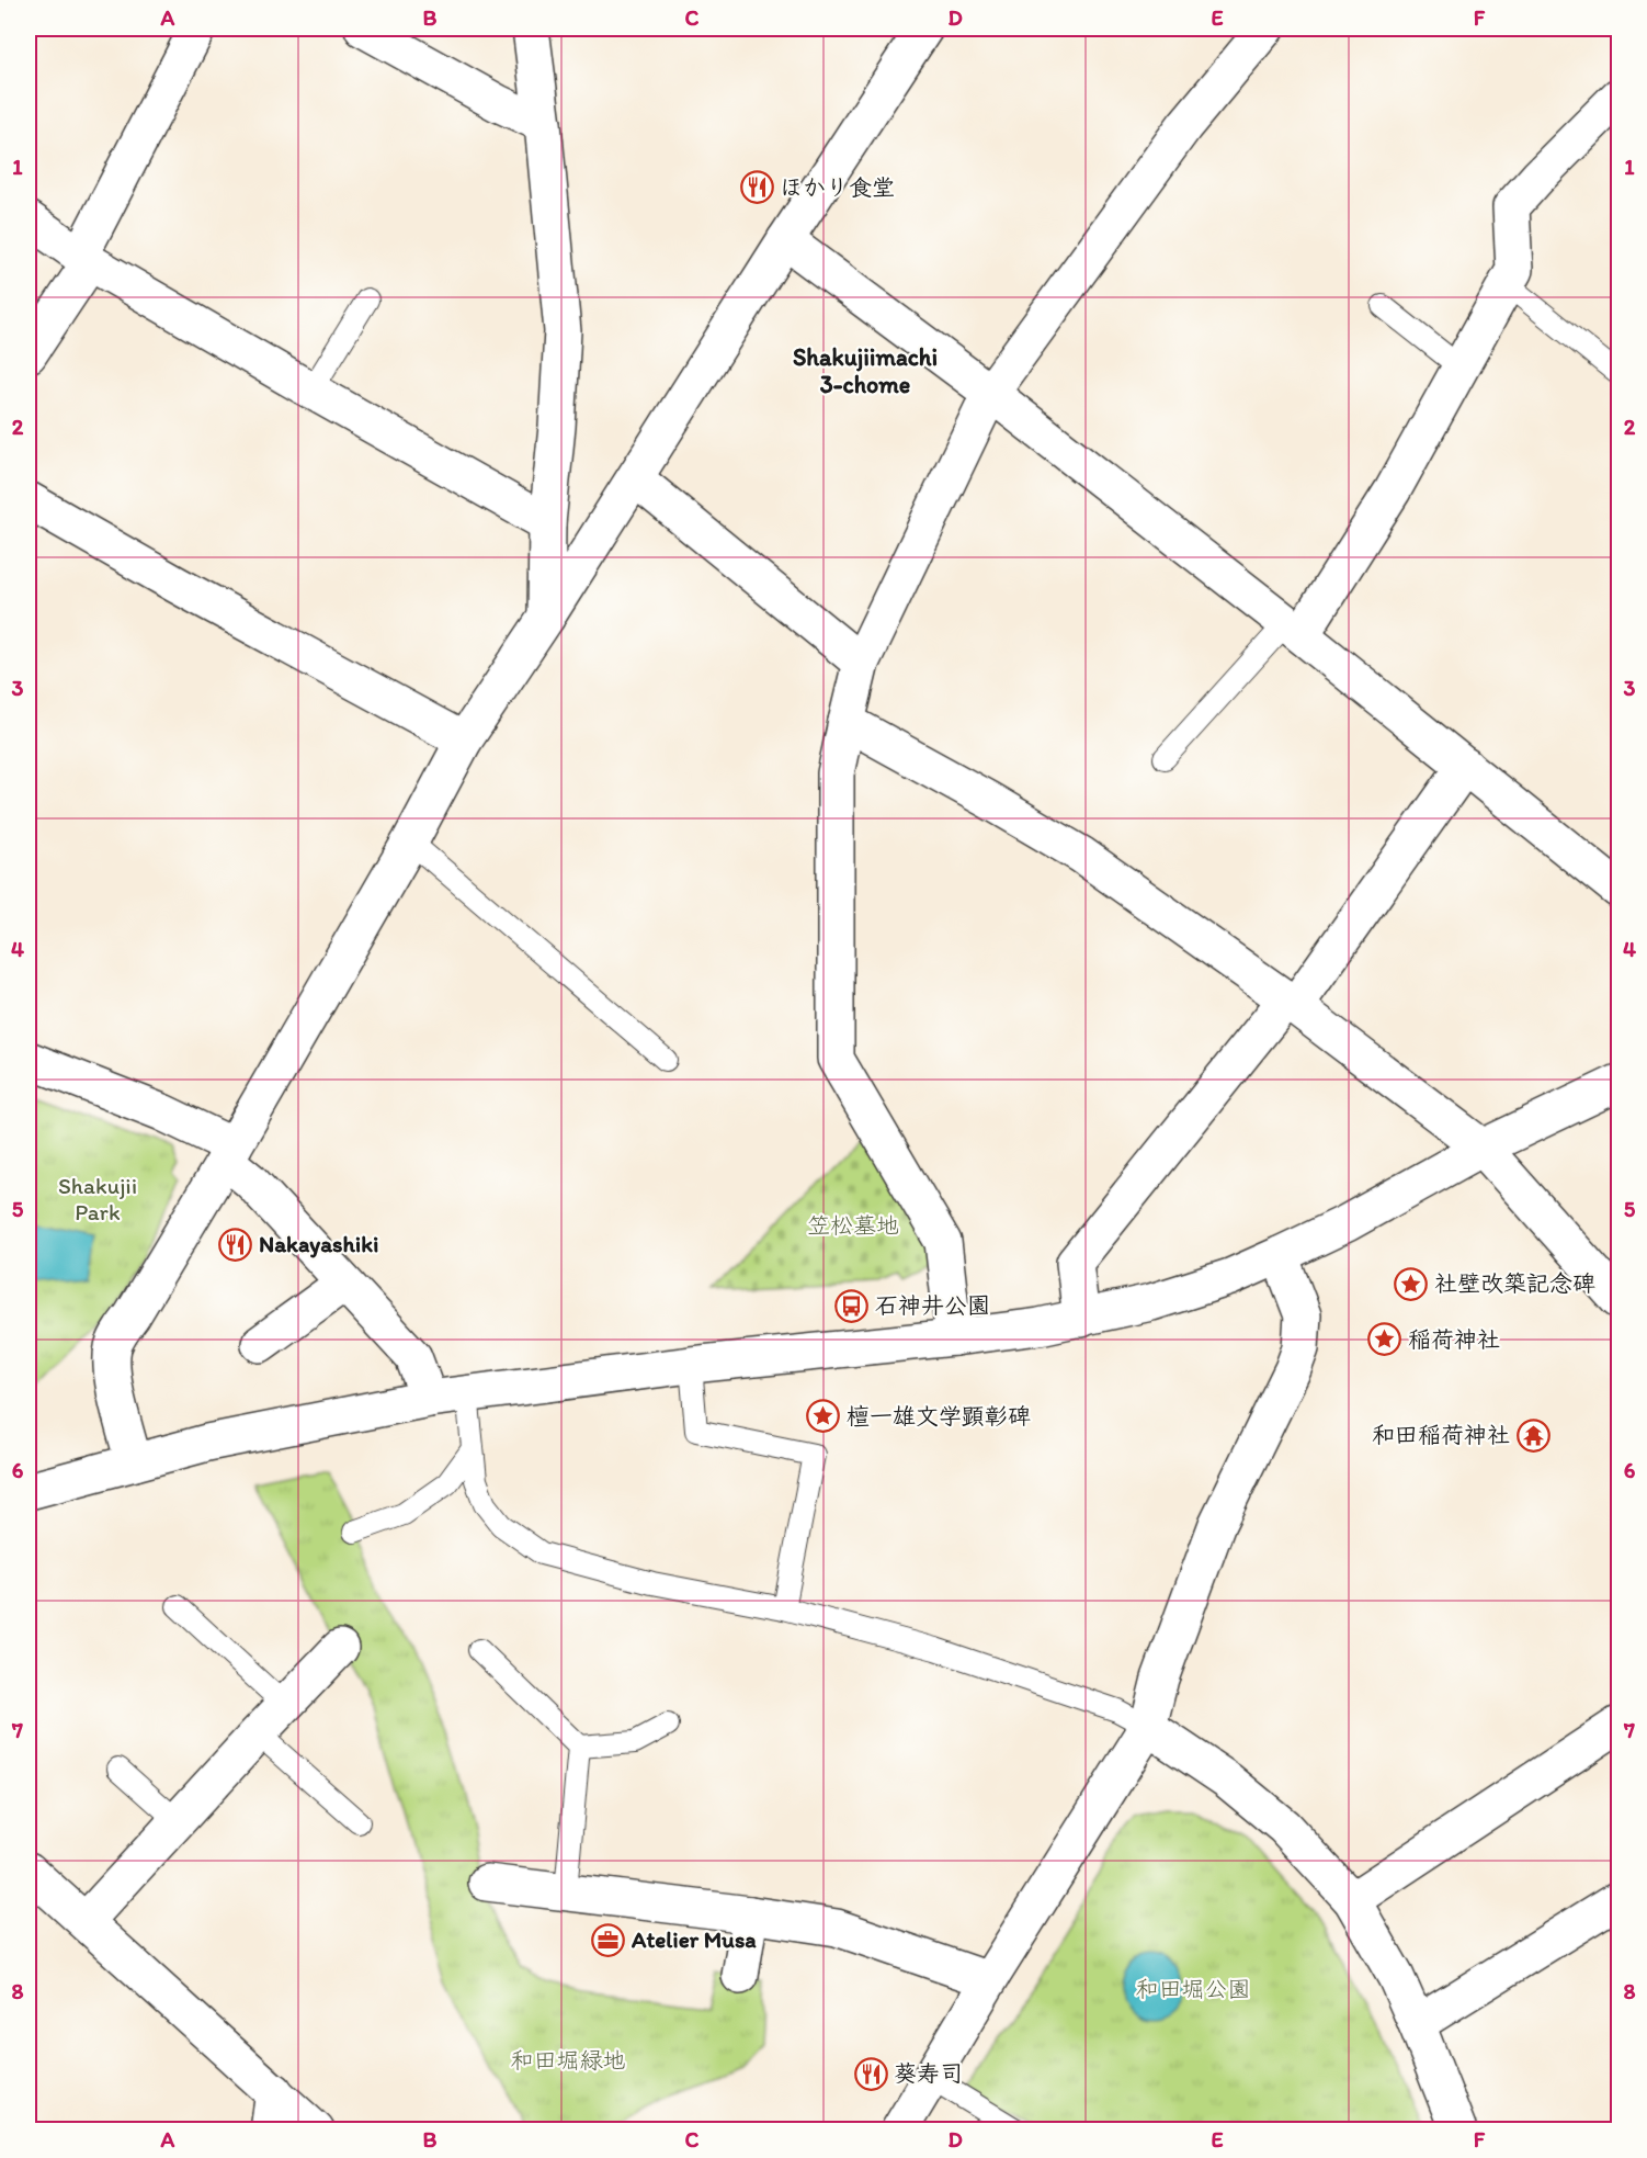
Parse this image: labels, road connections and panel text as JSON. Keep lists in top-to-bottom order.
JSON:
{
  "districts": ["Shakujiimachi 3-chome"],
  "parks": [
    "Shakujii Park",
    "笠松墓地",
    "和田堀公園",
    "和田堀緑地"
  ],
  "places": {
    "restaurant": ["ほかり食堂", "Nakayashiki", "葵寿司"],
    "place": ["社壁改築記念碑", "稲荷神社", "檀一雄文学顕彰碑"],
    "bus stop": ["石神井公園"],
    "temple": ["和田稲荷神社"],
    "office": ["Atelier Musa"]
  },
  "grid": {
    "columns": [
      "A",
      "B",
      "C",
      "D",
      "E",
      "F"
    ],
    "rows": [
      "1",
      "2",
      "3",
      "4",
      "5",
      "6",
      "7",
      "8"
    ]
  }
}
